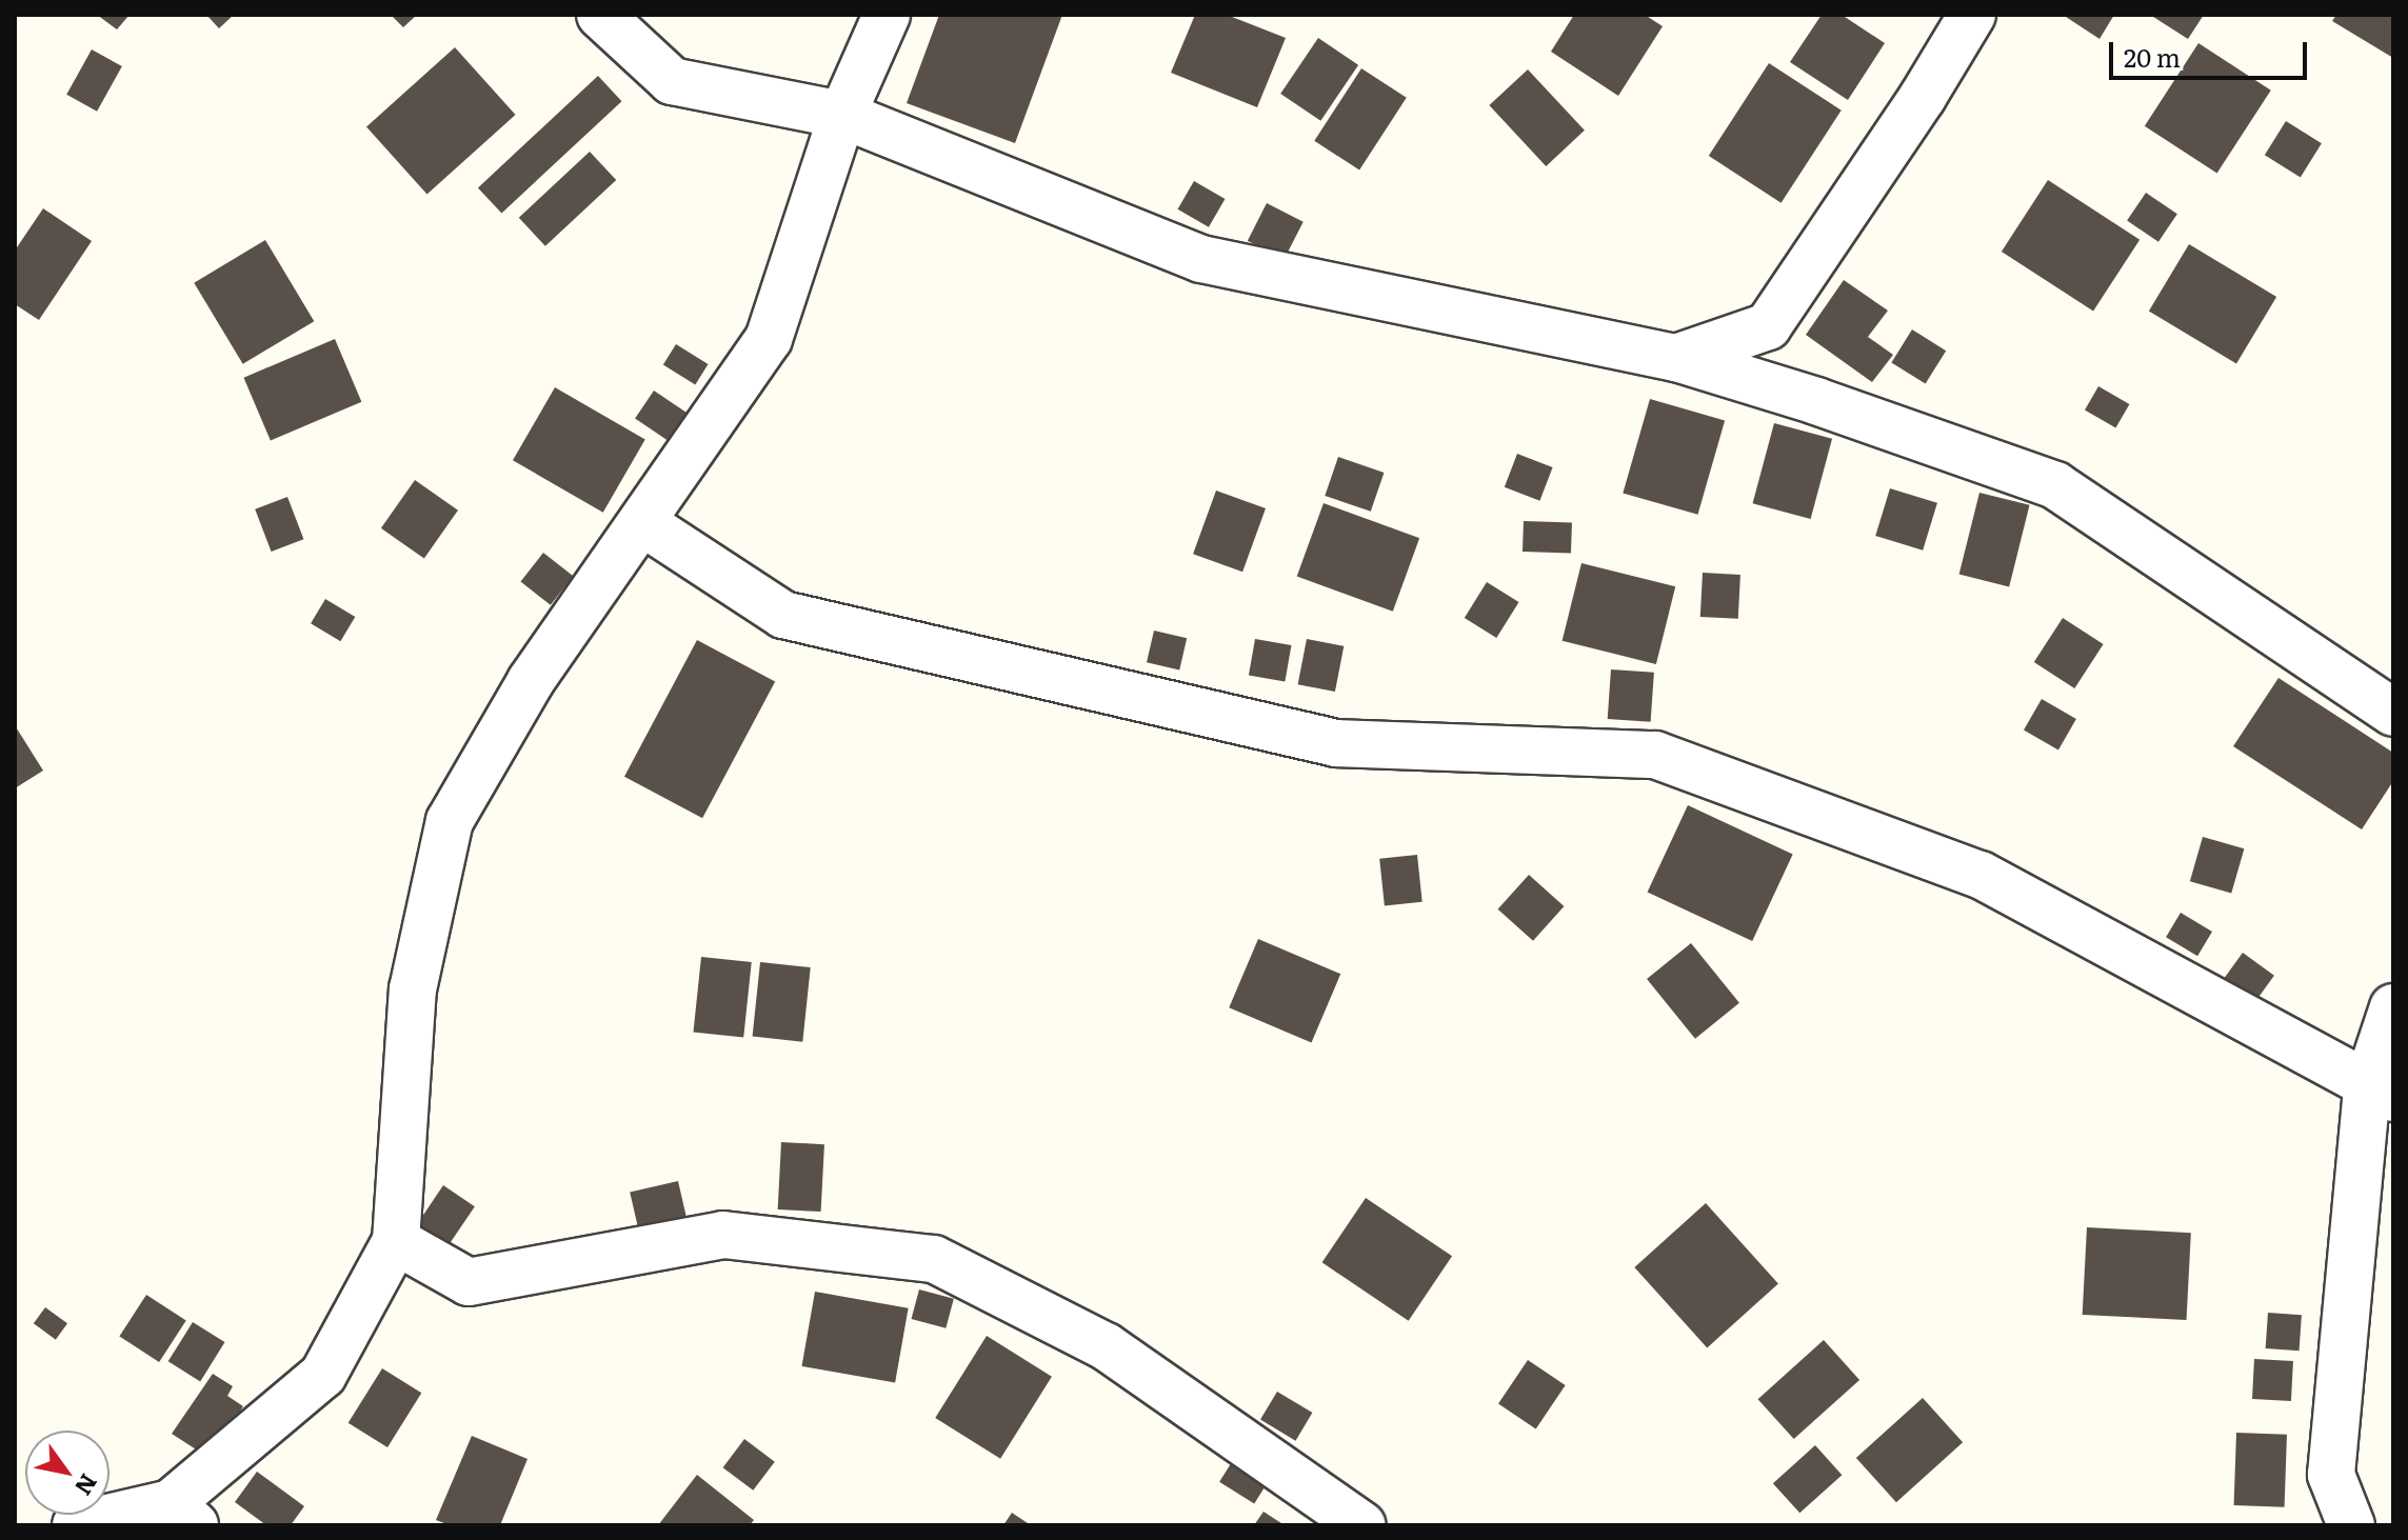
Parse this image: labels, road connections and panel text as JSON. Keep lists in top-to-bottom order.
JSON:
{
  "scale_bar": "20 m",
  "north": "bottom right"
}
